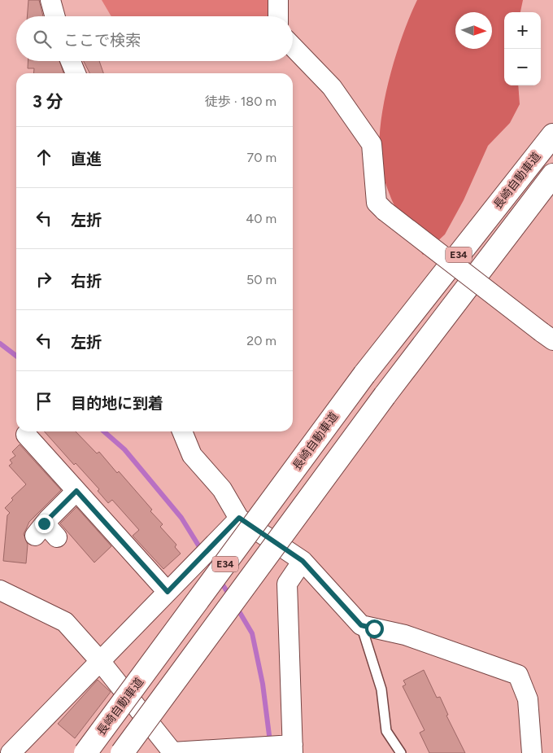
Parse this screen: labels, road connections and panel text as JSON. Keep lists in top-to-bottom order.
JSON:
{
  "streets": {
    "highway": ["長崎自動車道", "E34"]
  },
  "north": "right",
  "page": {
    "map_buttons": ["+", "−"],
    "search": "ここで検索",
    "heading": ["3 分", "徒歩 · 180 m"],
    "list": [
      ["直進", "70 m"],
      ["左折", "40 m"],
      ["右折", "50 m"],
      ["左折", "20 m"],
      "目的地に到着"
    ]
  }
}
